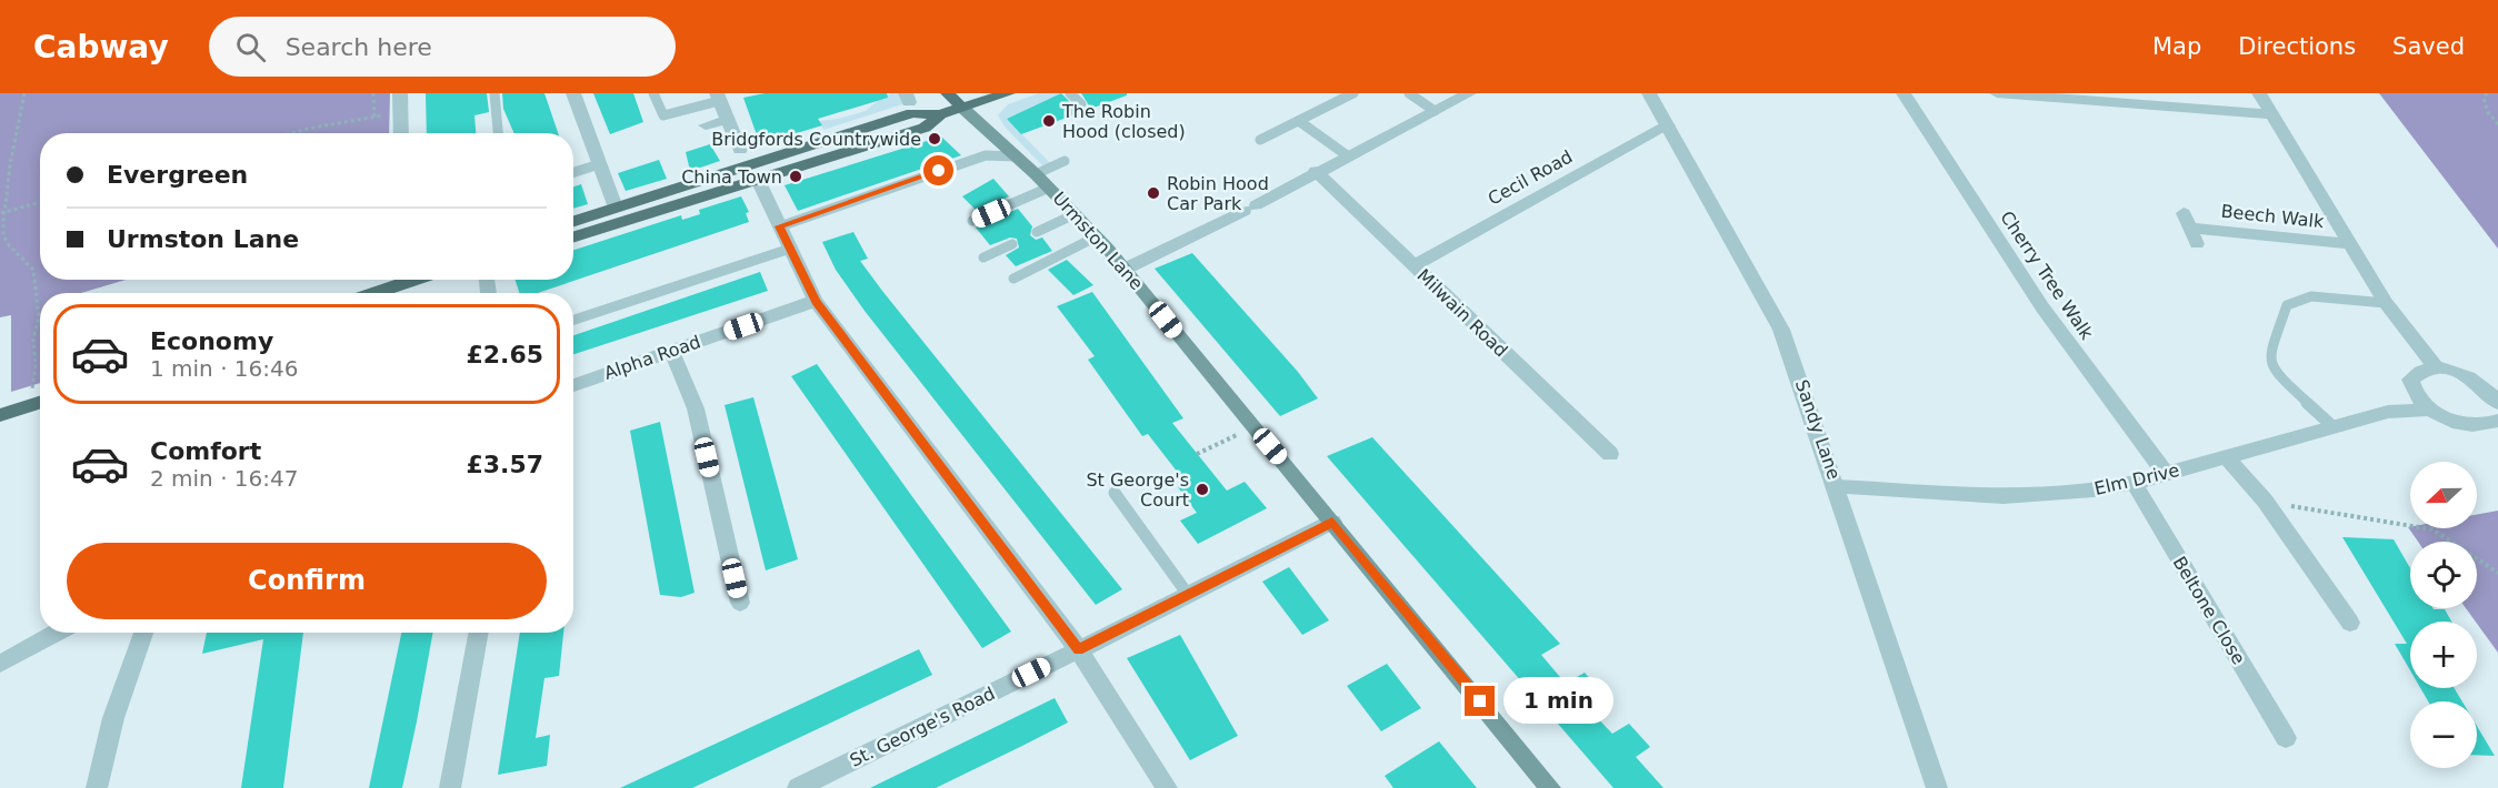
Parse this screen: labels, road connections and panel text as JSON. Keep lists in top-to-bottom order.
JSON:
{
  "streets": {
    "main road": ["Urmston Lane"],
    "street": [
      "Cecil Road",
      "Beech Walk",
      "Cherry Tree Walk",
      "Milwain Road",
      "Alpha Road",
      "Sandy Lane",
      "Elm Drive",
      "Beltone Close",
      "St. George's Road"
    ]
  },
  "crossings": [
    ["Cecil Road", "Milwain Road"],
    ["Cecil Road", "Sandy Lane"],
    ["Urmston Lane", "St. George's Road"],
    ["Cherry Tree Walk", "Elm Drive"],
    ["Sandy Lane", "Elm Drive"],
    ["Elm Drive", "Beltone Close"]
  ],
  "places": [
    "The Robin Hood (closed)",
    "Bridgfords Countrywide",
    "China Town",
    "Robin Hood Car Park",
    "St George's Court"
  ],
  "north": "left",
  "page": {
    "header": "Cabway",
    "search": "Search here",
    "nav": ["Map", "Directions", "Saved"],
    "banner": ["Evergreen", "Urmston Lane"],
    "list": [
      {
        "name": "Economy",
        "note": "1 min · 16:46",
        "value": "£2.65"
      },
      {
        "name": "Comfort",
        "note": "2 min · 16:47",
        "value": "£3.57"
      }
    ],
    "map_buttons": ["+", "−"],
    "buttons": "Confirm",
    "bubble": "1 min"
  }
}
